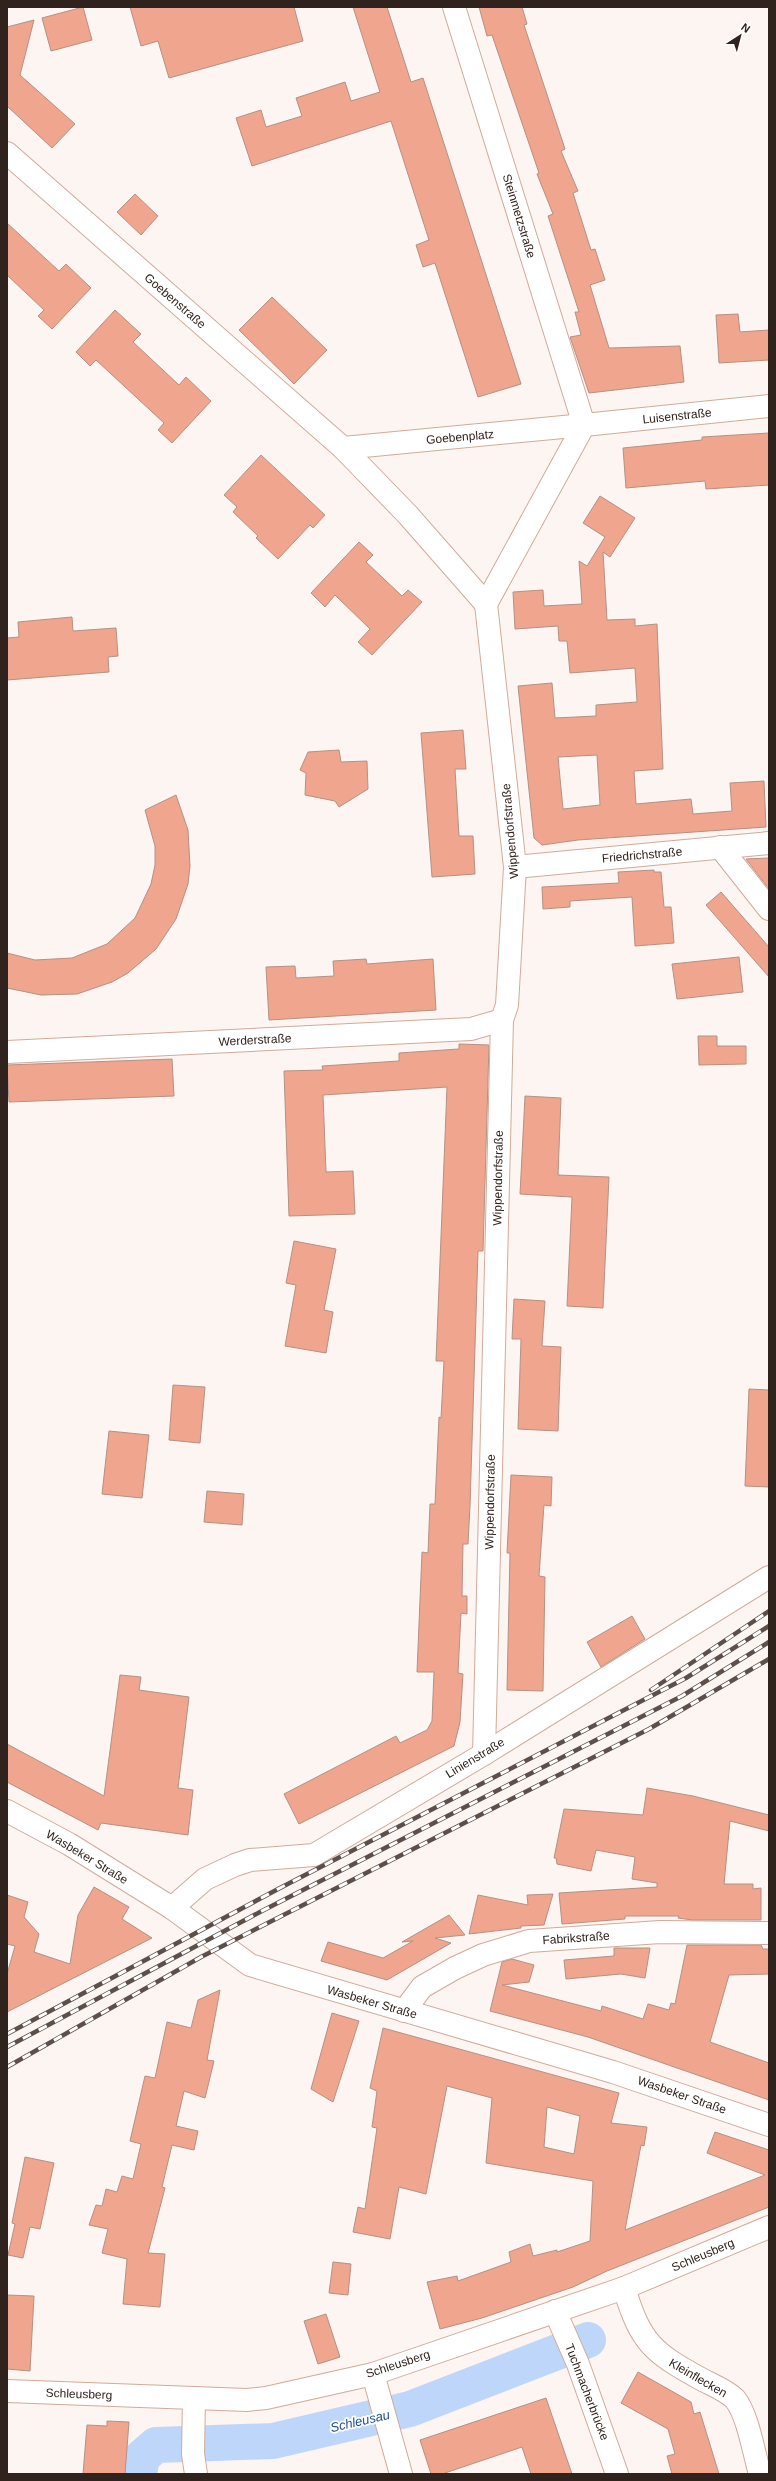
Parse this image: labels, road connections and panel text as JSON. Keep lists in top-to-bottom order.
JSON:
{
  "streets": {
    "street": [
      "Steinmetzstraße",
      "Goebenstraße",
      "Luisenstraße",
      "Goebenplatz",
      "Wippendorfstraße",
      "Friedrichstraße",
      "Werderstraße",
      "Linienstraße",
      "Wasbeker Straße",
      "Fabrikstraße",
      "Schleusberg",
      "Kleinflecken",
      "Tuchmacherbrücke"
    ]
  },
  "crossings": [
    ["Steinmetzstraße", "Luisenstraße"],
    ["Steinmetzstraße", "Goebenplatz"],
    ["Goebenstraße", "Goebenplatz"],
    ["Luisenstraße", "Goebenplatz"],
    ["Wippendorfstraße", "Friedrichstraße"],
    ["Wippendorfstraße", "Werderstraße"],
    ["Wippendorfstraße", "Linienstraße"],
    ["Linienstraße", "Wasbeker Straße"],
    ["Wasbeker Straße", "Fabrikstraße"],
    ["Schleusberg", "Kleinflecken"],
    ["Schleusberg", "Tuchmacherbrücke"]
  ],
  "water": ["Schleusau"],
  "north": "top right"
}
